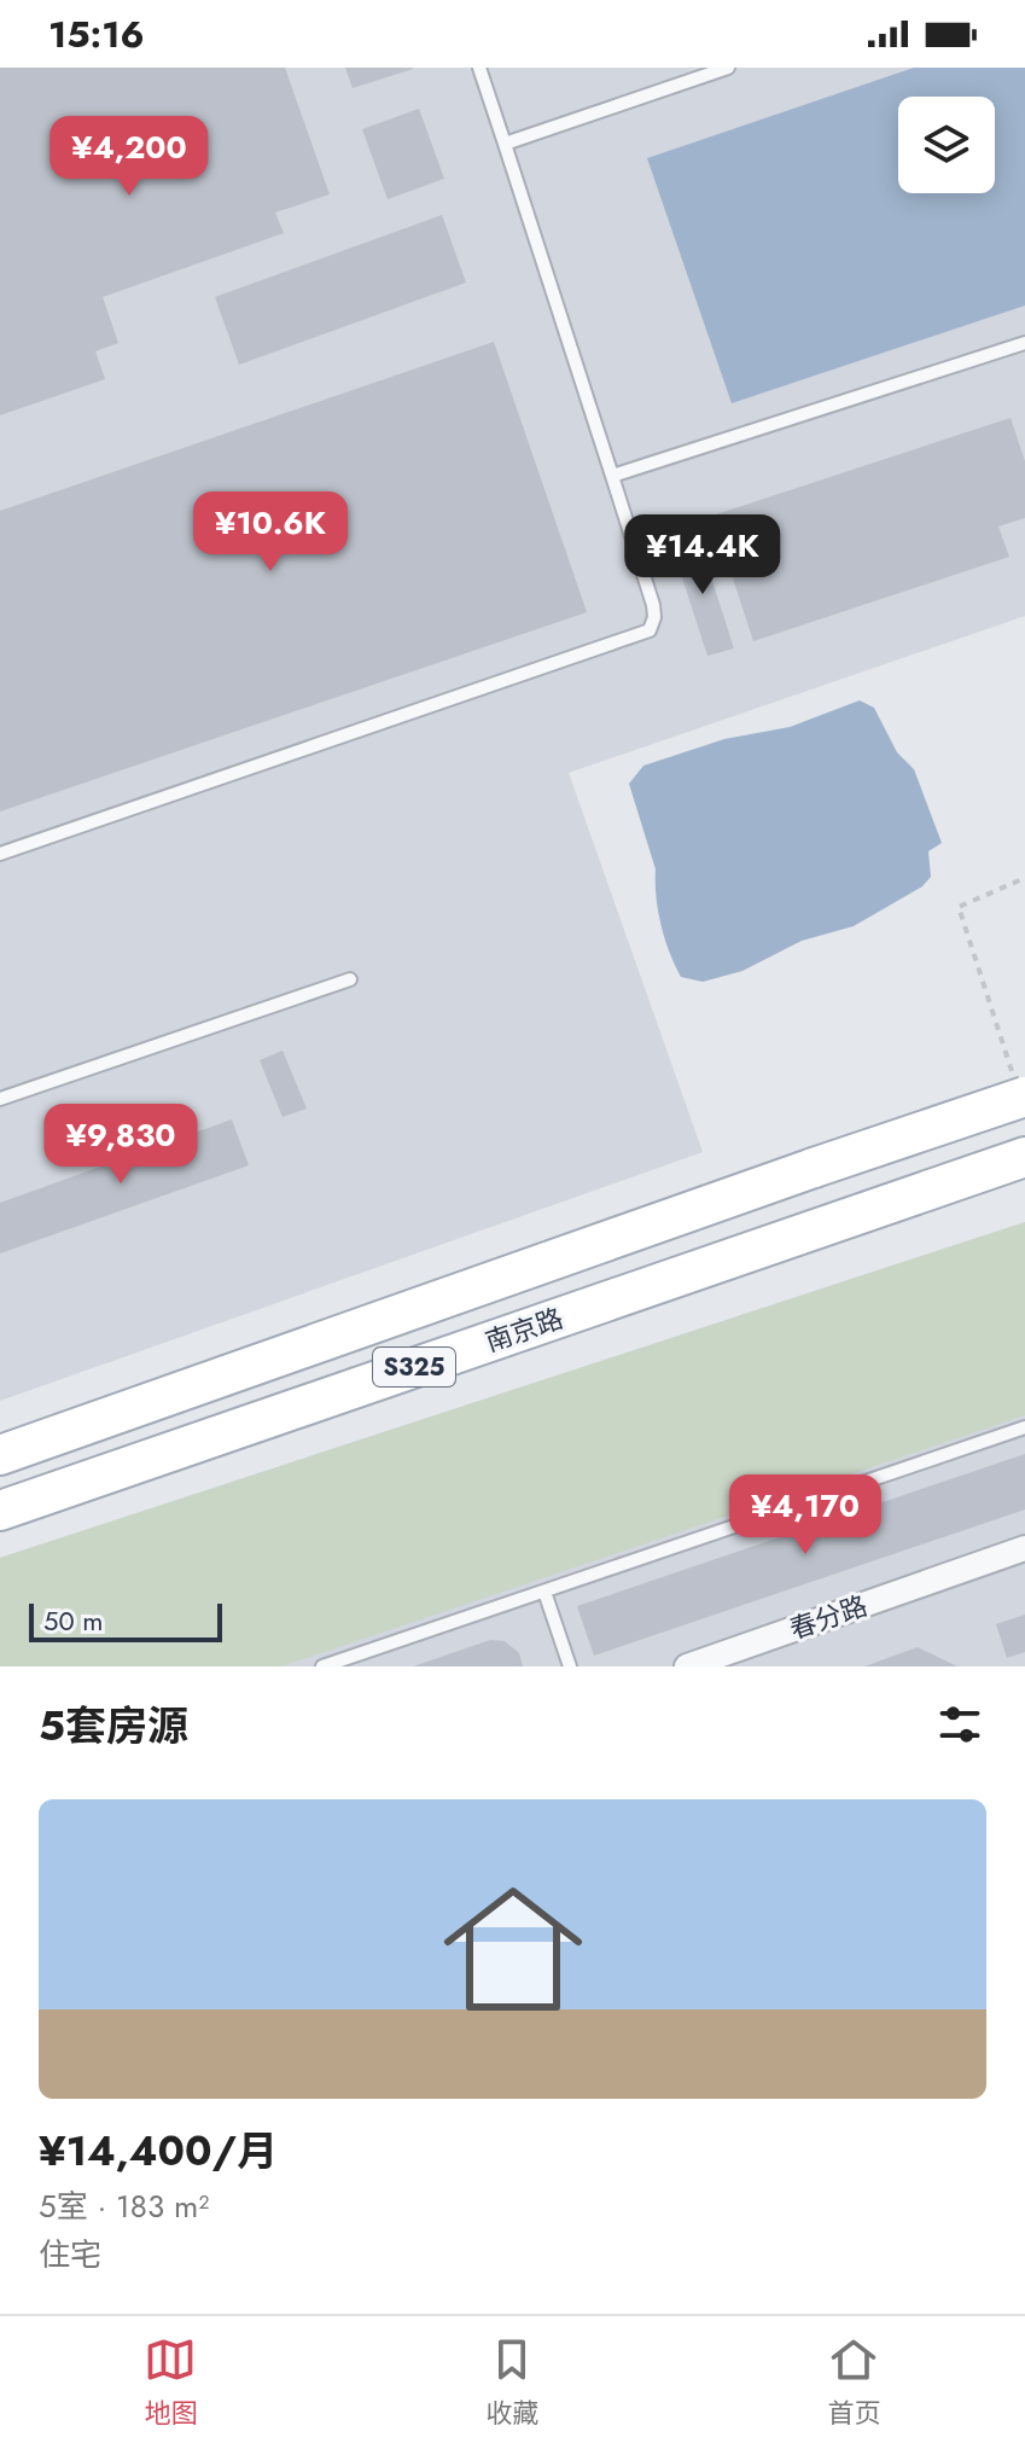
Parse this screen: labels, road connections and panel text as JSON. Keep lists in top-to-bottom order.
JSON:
{
  "streets": {
    "main road": ["南京路", "S325"],
    "street": ["春分路"]
  },
  "scale_bar": "50 m",
  "page": {
    "status": "15:16",
    "price": [
      "¥4,200",
      "¥10.6K",
      "¥14.4K",
      "¥9,830",
      "¥4,170"
    ],
    "scale": "50 m",
    "heading": "5套房源",
    "list": [
      {
        "name": "¥14,400/月",
        "note": "5室 · 183 m² · 住宅"
      }
    ],
    "tabs": ["地图", "收藏", "首页"]
  }
}
